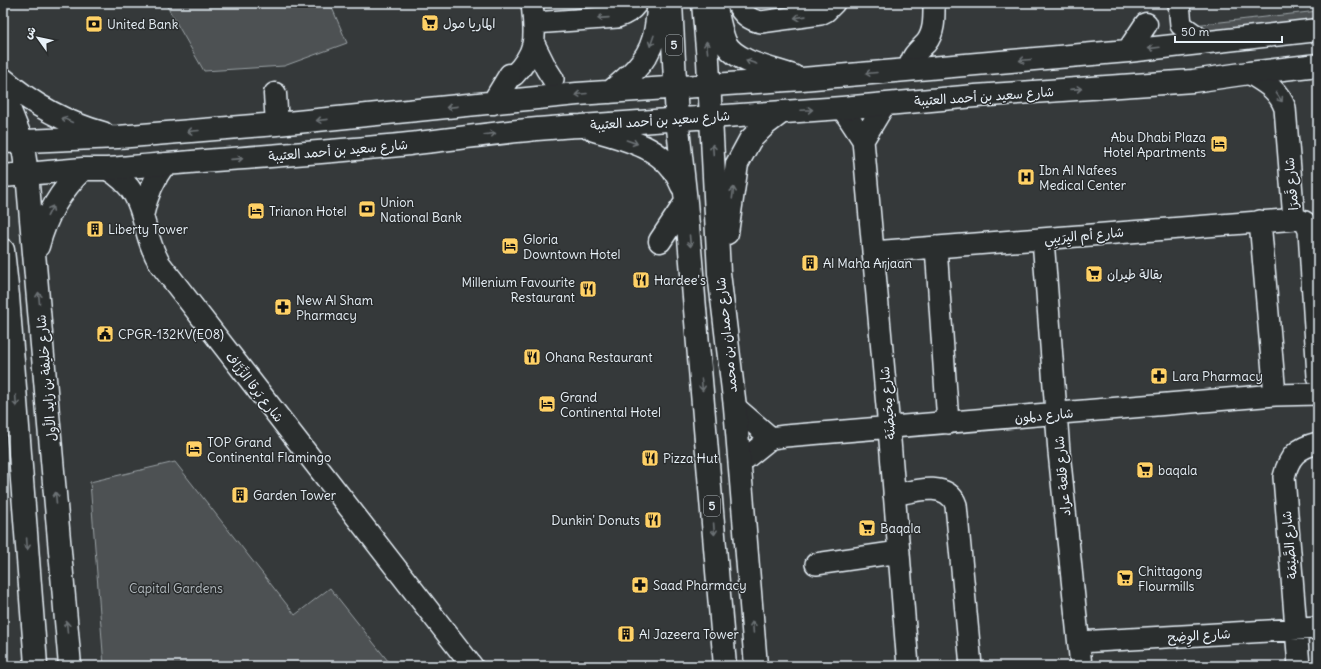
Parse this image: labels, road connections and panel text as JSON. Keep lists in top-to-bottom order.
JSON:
{
  "streets": {
    "main road": [
      "5",
      "شارع سعيد بن أحمد العتيبة",
      "شارع حمدان بن محمد",
      "شارع خليفة بن زايد الأول"
    ],
    "street": [
      "شارع قَمرَا",
      "شارع أم اليِرَيبِي",
      "شارع بَرقا الزَّرَّاف",
      "شارع مِحَيصْنَة",
      "شارع دلمون",
      "شارع قلعة عراد",
      "شارع الصَّيْمَة",
      "شارع الوِضِح"
    ]
  },
  "crossings": [
    ["شارع سعيد بن أحمد العتيبة", "شارع قَمرَا"],
    ["شارع سعيد بن أحمد العتيبة", "شارع حمدان بن محمد"],
    ["شارع سعيد بن أحمد العتيبة", "شارع خليفة بن زايد الأول"],
    ["شارع سعيد بن أحمد العتيبة", "شارع بَرقا الزَّرَّاف"],
    ["شارع سعيد بن أحمد العتيبة", "شارع مِحَيصْنَة"],
    ["شارع قَمرَا", "شارع أم اليِرَيبِي"],
    ["شارع أم اليِرَيبِي", "شارع مِحَيصْنَة"],
    ["شارع أم اليِرَيبِي", "شارع قلعة عراد"],
    ["شارع مِحَيصْنَة", "شارع دلمون"],
    ["شارع دلمون", "شارع قلعة عراد"],
    ["شارع قلعة عراد", "شارع الوِضِح"],
    ["شارع الصَّيْمَة", "شارع الوِضِح"]
  ],
  "one_way": ["شارع قَمرَا"],
  "parks": ["Capital Gardens"],
  "places": {
    "supermarket": [
      "الماريا مول",
      "بقالة طيران",
      "baqala",
      "Baqala",
      "Chittagong Flourmills"
    ],
    "bank": ["United Bank", "Union National Bank"],
    "hotel": [
      "Abu Dhabi Plaza Hotel Apartments",
      "Trianon Hotel",
      "Gloria Downtown Hotel",
      "Grand Continental Hotel",
      "TOP Grand Continental Flamingo"
    ],
    "hospital": ["Ibn Al Nafees Medical Center"],
    "building": [
      "Liberty Tower",
      "Al Maha Arjaan",
      "Garden Tower",
      "Al Jazeera Tower"
    ],
    "restaurant": [
      "Hardee's",
      "Millenium Favourite Restaurant",
      "Ohana Restaurant",
      "Pizza Hut",
      "Dunkin' Donuts"
    ],
    "pharmacy": ["New Al Sham Pharmacy", "Lara Pharmacy", "Saad Pharmacy"],
    "public building": ["CPGR-132KV(E08)"]
  },
  "scale_bar": "50 m",
  "north": "top left"
}
